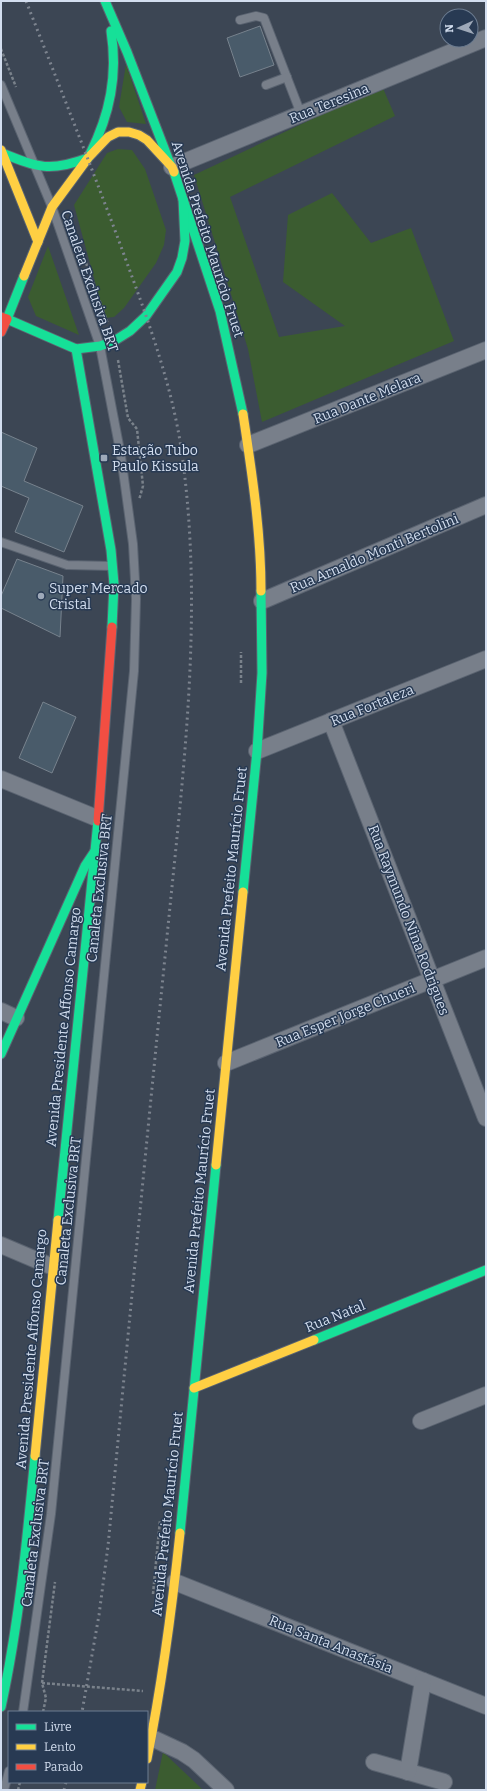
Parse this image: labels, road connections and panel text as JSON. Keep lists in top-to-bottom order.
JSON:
{
  "streets": {
    "main road": ["Avenida Prefeito Maurício Fruet", "Avenida Presidente Affonso Camargo", "Rua Natal"],
    "street": [
      "Rua Teresina",
      "Rua Dante Melara",
      "Rua Arnaldo Monti Bertolini",
      "Rua Fortaleza",
      "Rua Raymundo Nina Rodrigues",
      "Rua Esper Jorge Chueri",
      "Rua Santa Anastásia"
    ],
    "lane": ["Canaleta Exclusiva BRT"]
  },
  "crossings": [
    ["Rua Teresina", "Avenida Prefeito Maurício Fruet"],
    ["Avenida Prefeito Maurício Fruet", "Rua Dante Melara"],
    ["Avenida Prefeito Maurício Fruet", "Rua Arnaldo Monti Bertolini"],
    ["Avenida Prefeito Maurício Fruet", "Rua Fortaleza"],
    ["Avenida Prefeito Maurício Fruet", "Rua Esper Jorge Chueri"],
    ["Avenida Prefeito Maurício Fruet", "Rua Natal"],
    ["Avenida Prefeito Maurício Fruet", "Rua Santa Anastásia"],
    ["Rua Fortaleza", "Rua Raymundo Nina Rodrigues"],
    ["Rua Raymundo Nina Rodrigues", "Rua Esper Jorge Chueri"]
  ],
  "places": {
    "transit": ["Estação Tubo Paulo Kissula"],
    "other": ["Super Mercado Cristal"]
  },
  "legend": ["Livre", "Lento", "Parado"],
  "north": "left"
}
